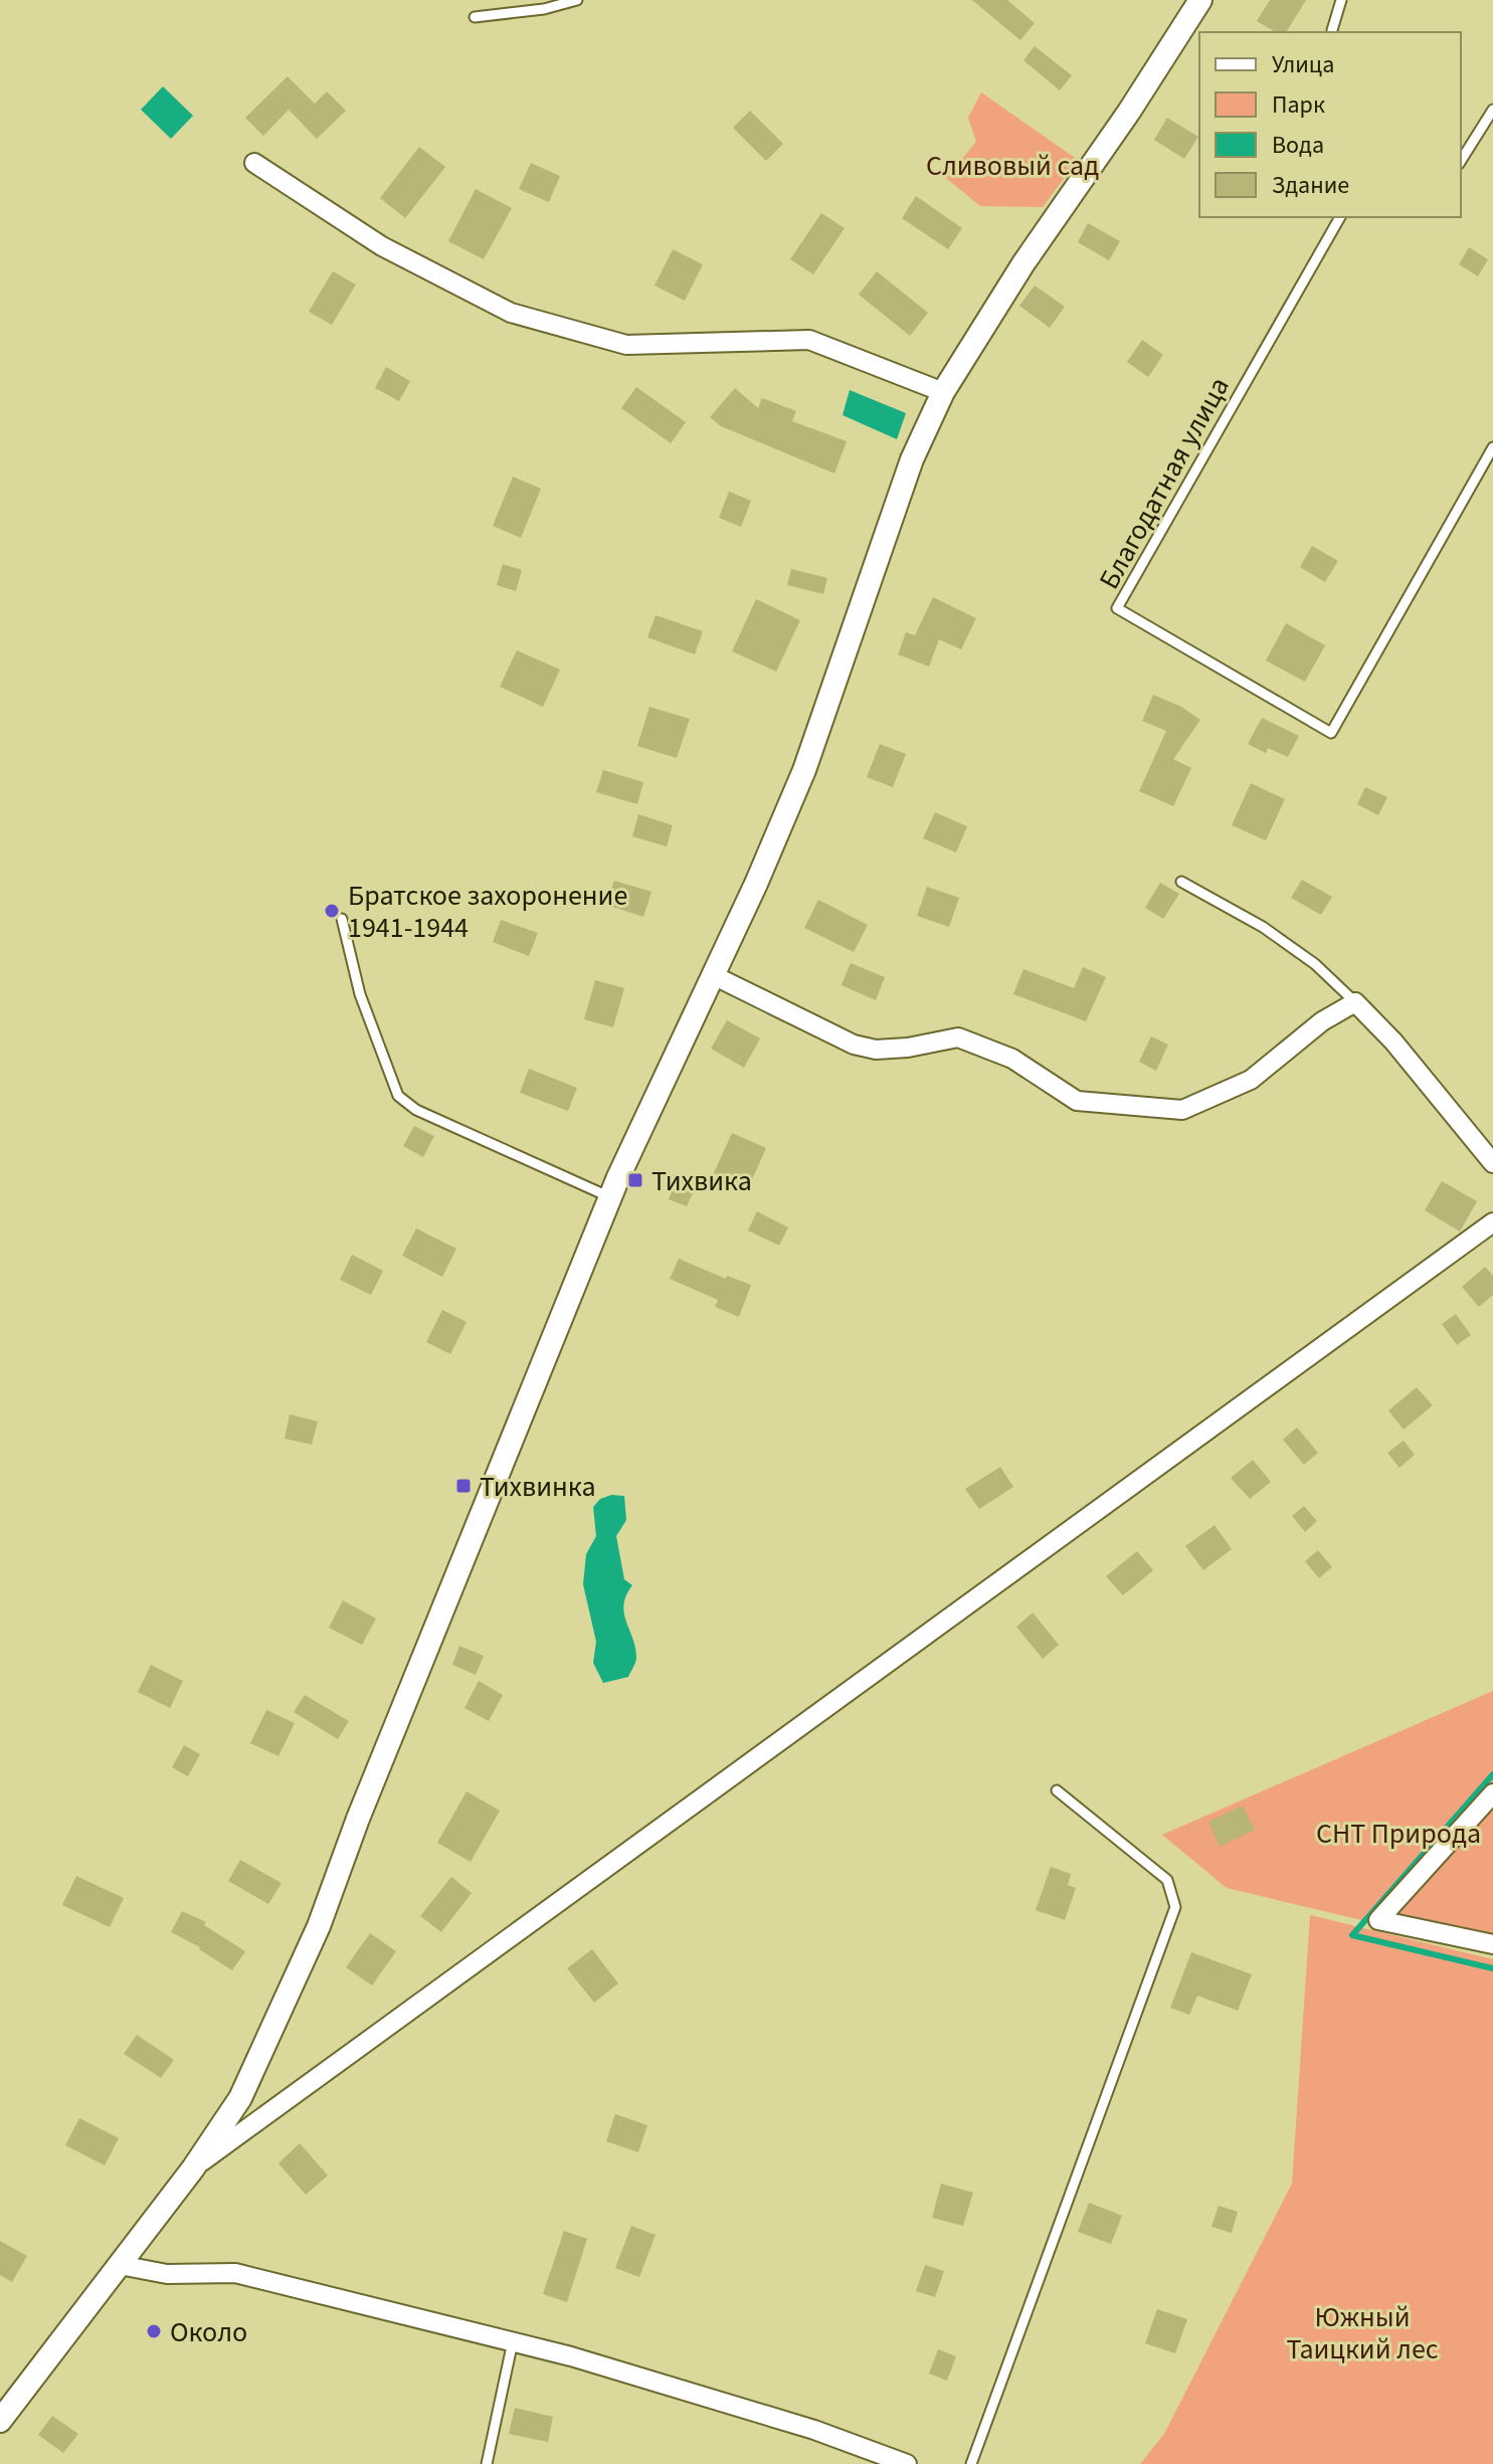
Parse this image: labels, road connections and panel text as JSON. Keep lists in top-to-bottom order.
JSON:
{
  "streets": {
    "lane": ["Благодатная улица"]
  },
  "parks": ["Сливовый сад", "СНТ Природа", "Южный Таицкий лес"],
  "places": {
    "other": ["Братское захоронение 1941-1944", "Около"],
    "transit": ["Тихвика", "Тихвинка"]
  },
  "legend": [
    "Улица",
    "Парк",
    "Вода",
    "Здание"
  ]
}
